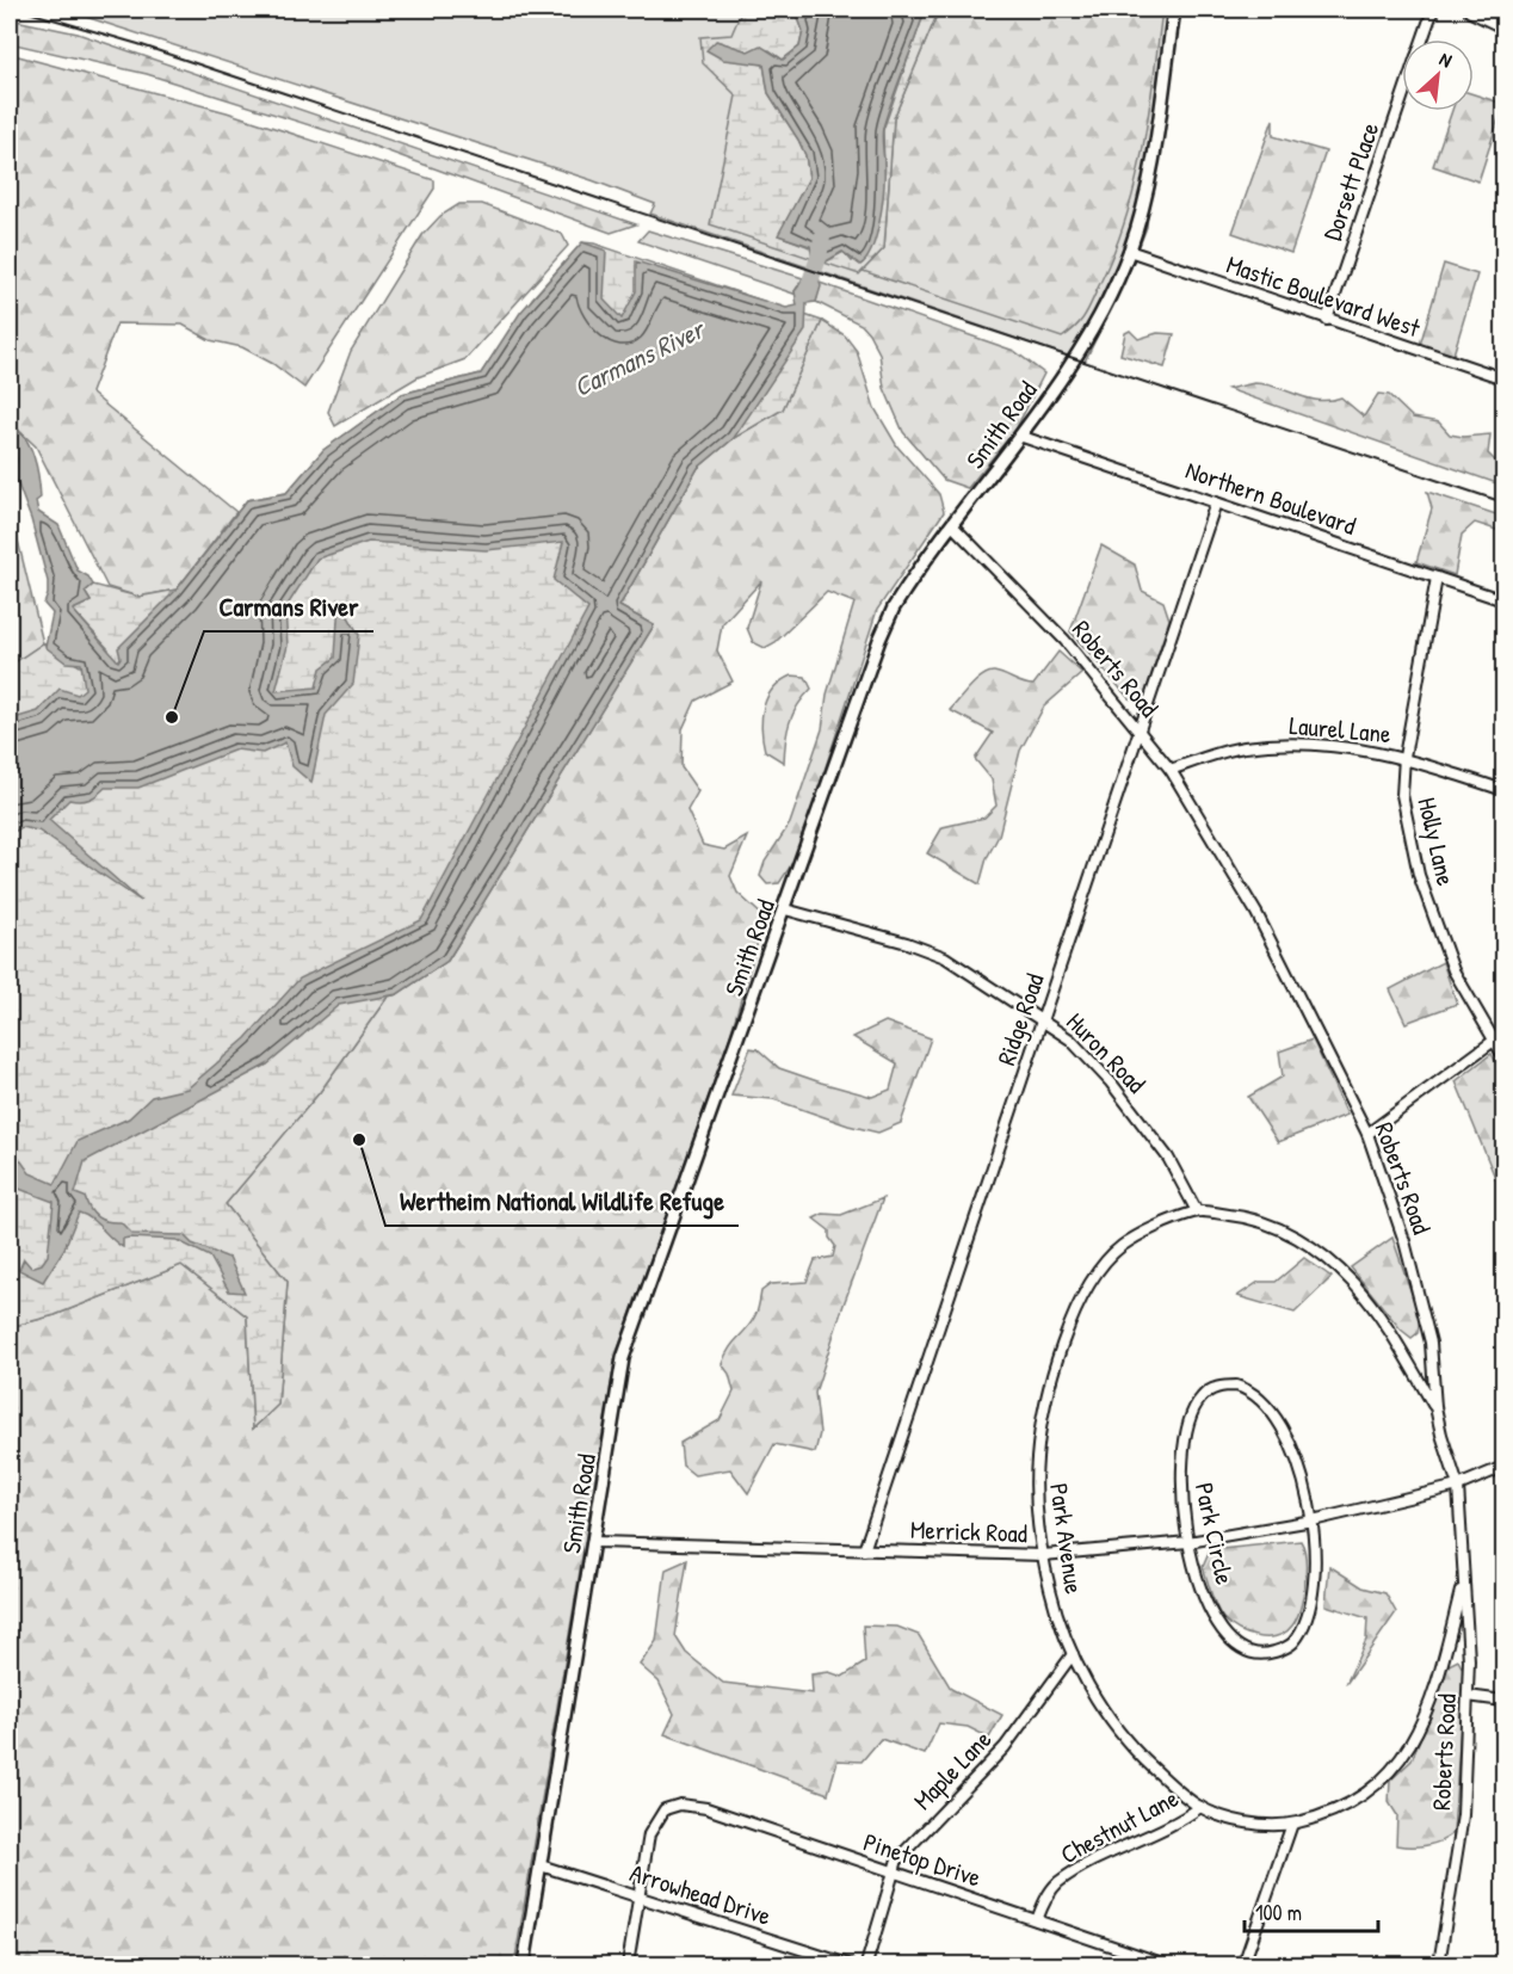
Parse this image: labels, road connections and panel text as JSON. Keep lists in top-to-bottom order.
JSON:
{
  "streets": {
    "street": [
      "Dorsett Place",
      "Mastic Boulevard West",
      "Smith Road",
      "Northern Boulevard",
      "Roberts Road",
      "Laurel Lane",
      "Holly Lane",
      "Ridge Road",
      "Huron Road",
      "Merrick Road",
      "Park Circle",
      "Park Avenue",
      "Maple Lane",
      "Chestnut Lane",
      "Pinetop Drive",
      "Arrowhead Drive"
    ]
  },
  "crossings": [
    ["Dorsett Place", "Mastic Boulevard West"],
    ["Mastic Boulevard West", "Smith Road"],
    ["Smith Road", "Northern Boulevard"],
    ["Smith Road", "Roberts Road"],
    ["Smith Road", "Huron Road"],
    ["Smith Road", "Merrick Road"],
    ["Smith Road", "Arrowhead Drive"],
    ["Northern Boulevard", "Holly Lane"],
    ["Northern Boulevard", "Ridge Road"],
    ["Roberts Road", "Laurel Lane"],
    ["Roberts Road", "Ridge Road"],
    ["Roberts Road", "Merrick Road"],
    ["Roberts Road", "Park Avenue"],
    ["Laurel Lane", "Holly Lane"],
    ["Ridge Road", "Huron Road"],
    ["Ridge Road", "Merrick Road"],
    ["Huron Road", "Park Avenue"],
    ["Merrick Road", "Park Circle"],
    ["Merrick Road", "Park Avenue"],
    ["Park Avenue", "Maple Lane"],
    ["Park Avenue", "Chestnut Lane"],
    ["Maple Lane", "Pinetop Drive"],
    ["Chestnut Lane", "Pinetop Drive"],
    ["Pinetop Drive", "Arrowhead Drive"]
  ],
  "water": ["Carmans River"],
  "places": ["Carmans River", "Wertheim National Wildlife Refuge"],
  "scale_bar": "100 m",
  "north": "top right"
}
